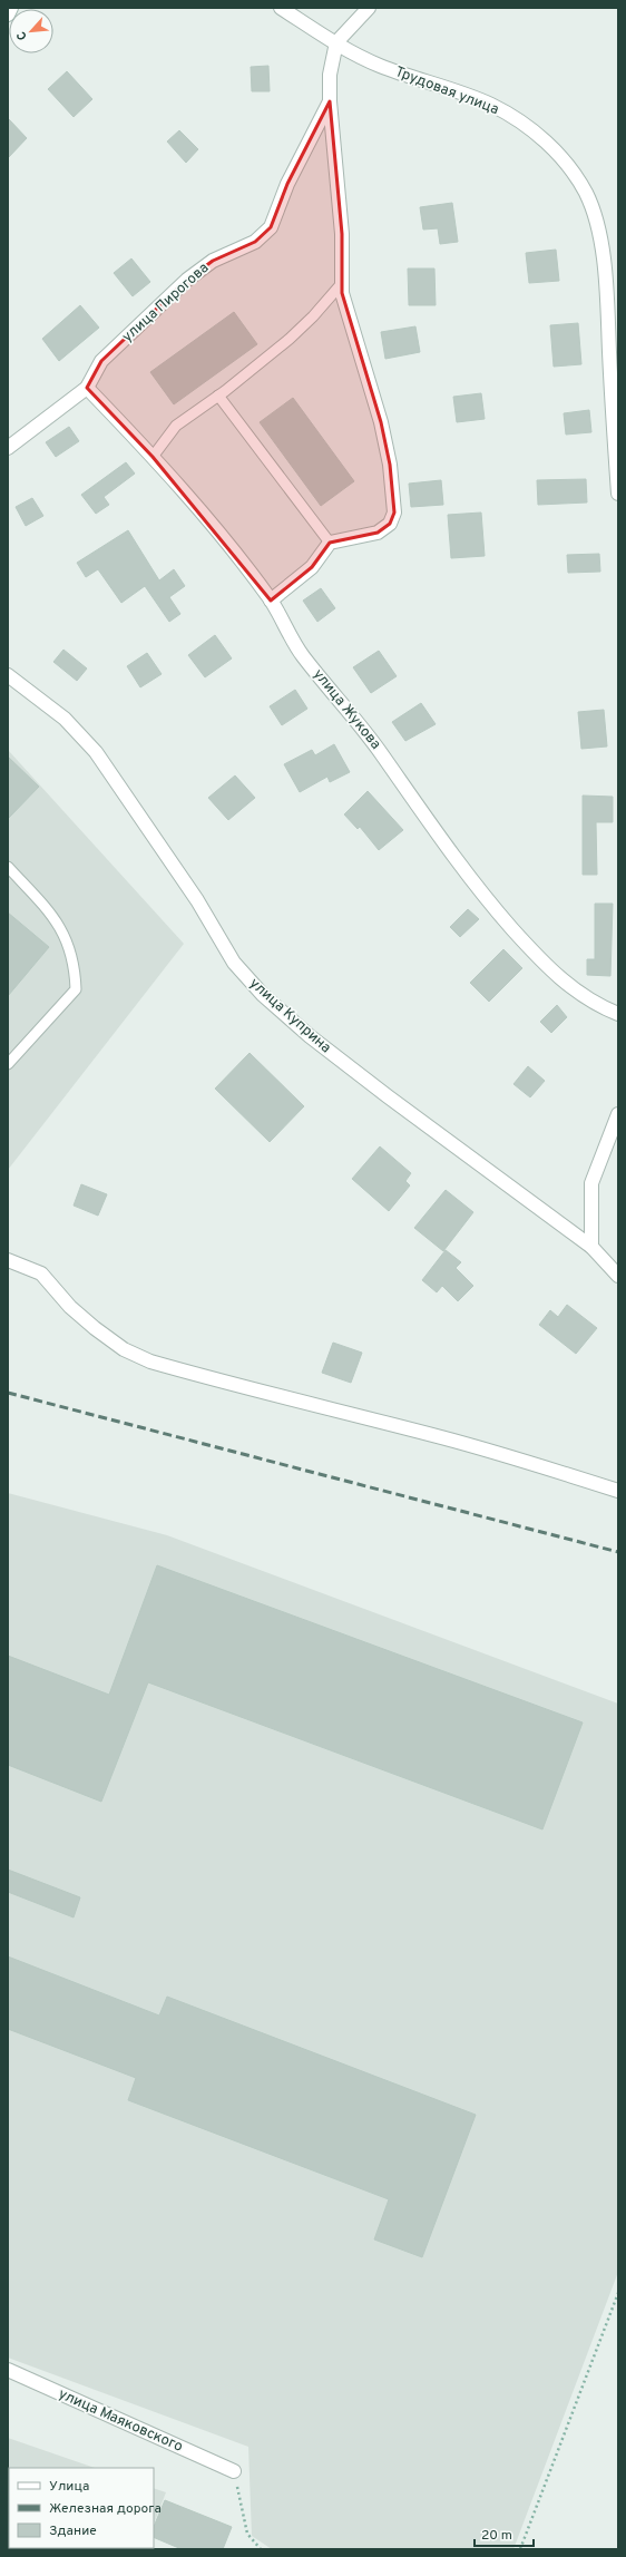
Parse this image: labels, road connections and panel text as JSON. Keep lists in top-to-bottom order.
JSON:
{
  "streets": {
    "street": [
      "Трудовая улица",
      "улица Пирогова",
      "улица Жукова",
      "улица Куприна",
      "улица Маяковского"
    ]
  },
  "crossings": [
    ["Трудовая улица", "улица Пирогова"],
    ["улица Пирогова", "улица Жукова"]
  ],
  "legend": ["Улица", "Железная дорога", "Здание"],
  "scale_bar": "20 m",
  "north": "bottom left"
}
